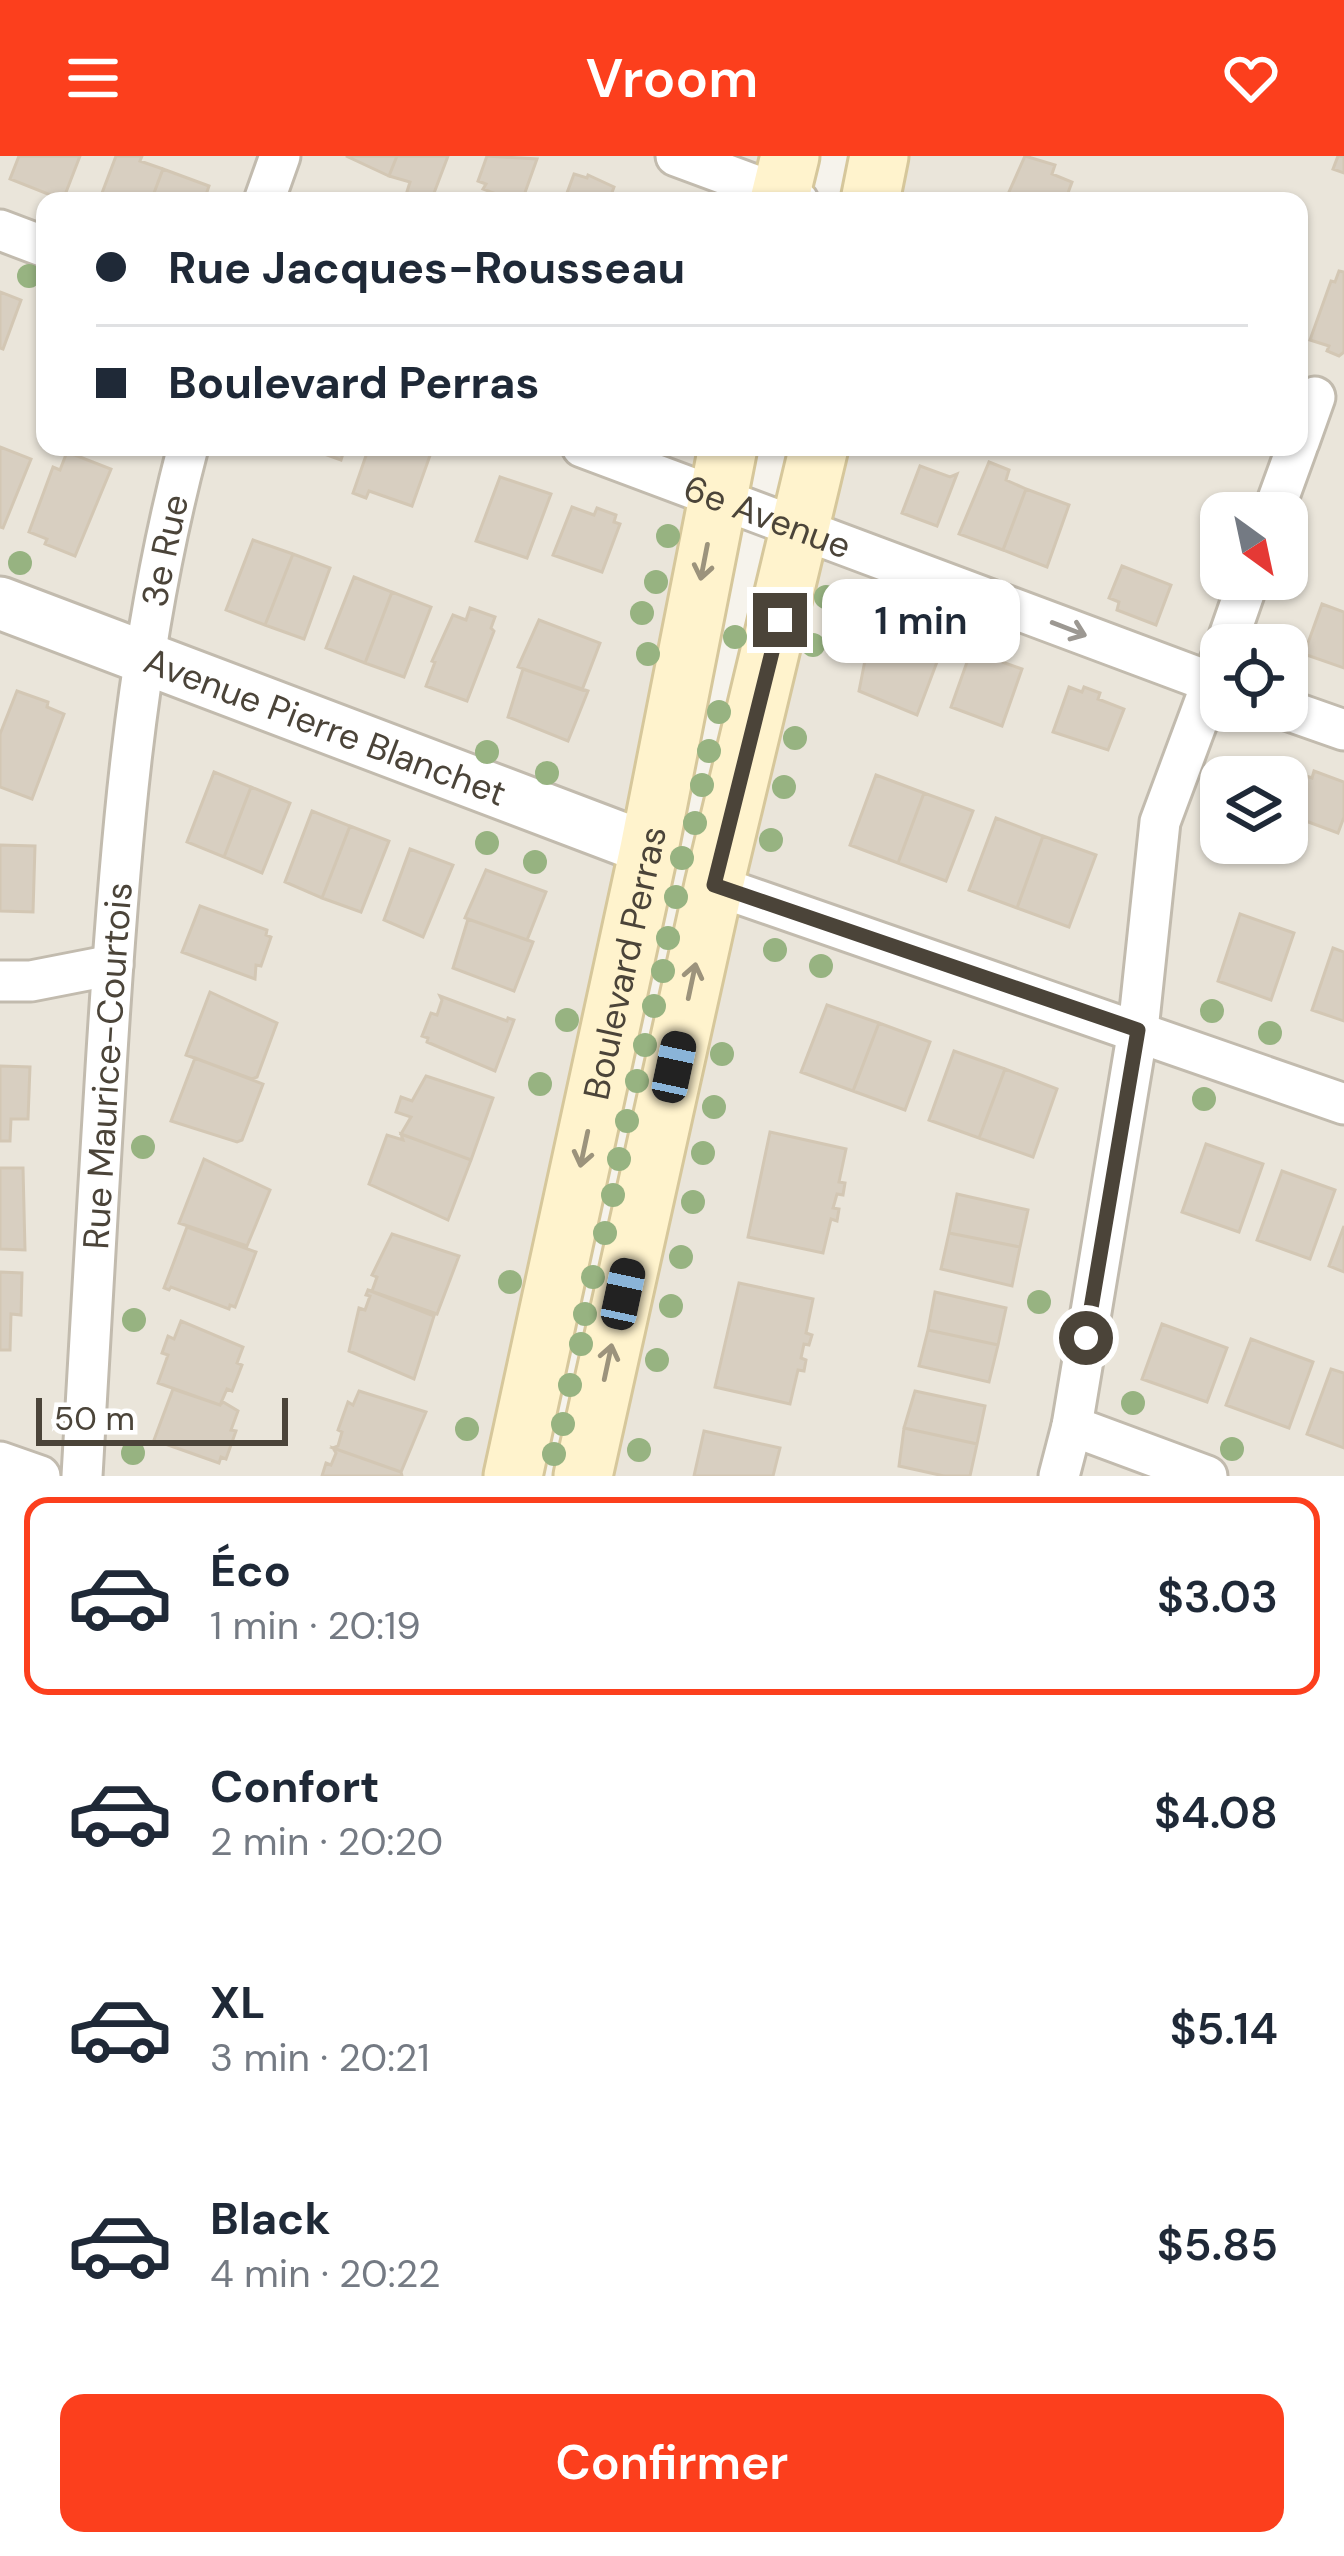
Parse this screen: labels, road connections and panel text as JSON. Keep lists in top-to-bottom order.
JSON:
{
  "streets": {
    "main road": ["Boulevard Perras"],
    "street": [
      "6e Avenue",
      "3e Rue",
      "Avenue Pierre Blanchet",
      "Rue Maurice-Courtois"
    ]
  },
  "crossings": [
    ["6e Avenue", "Boulevard Perras"],
    ["3e Rue", "Avenue Pierre Blanchet"],
    ["3e Rue", "Rue Maurice-Courtois"],
    ["Avenue Pierre Blanchet", "Boulevard Perras"],
    ["Avenue Pierre Blanchet", "Rue Maurice-Courtois"]
  ],
  "one_way": ["6e Avenue"],
  "scale_bar": "50 m",
  "north": "bottom right",
  "page": {
    "header": "Vroom",
    "banner": ["Rue Jacques-Rousseau", "Boulevard Perras"],
    "bubble": "1 min",
    "scale": "50 m",
    "list": [
      {
        "name": "Éco",
        "note": "1 min · 20:19",
        "value": "$3.03"
      },
      {
        "name": "Confort",
        "note": "2 min · 20:20",
        "value": "$4.08"
      },
      {
        "name": "XL",
        "note": "3 min · 20:21",
        "value": "$5.14"
      },
      {
        "name": "Black",
        "note": "4 min · 20:22",
        "value": "$5.85"
      }
    ],
    "buttons": "Confirmer"
  }
}
